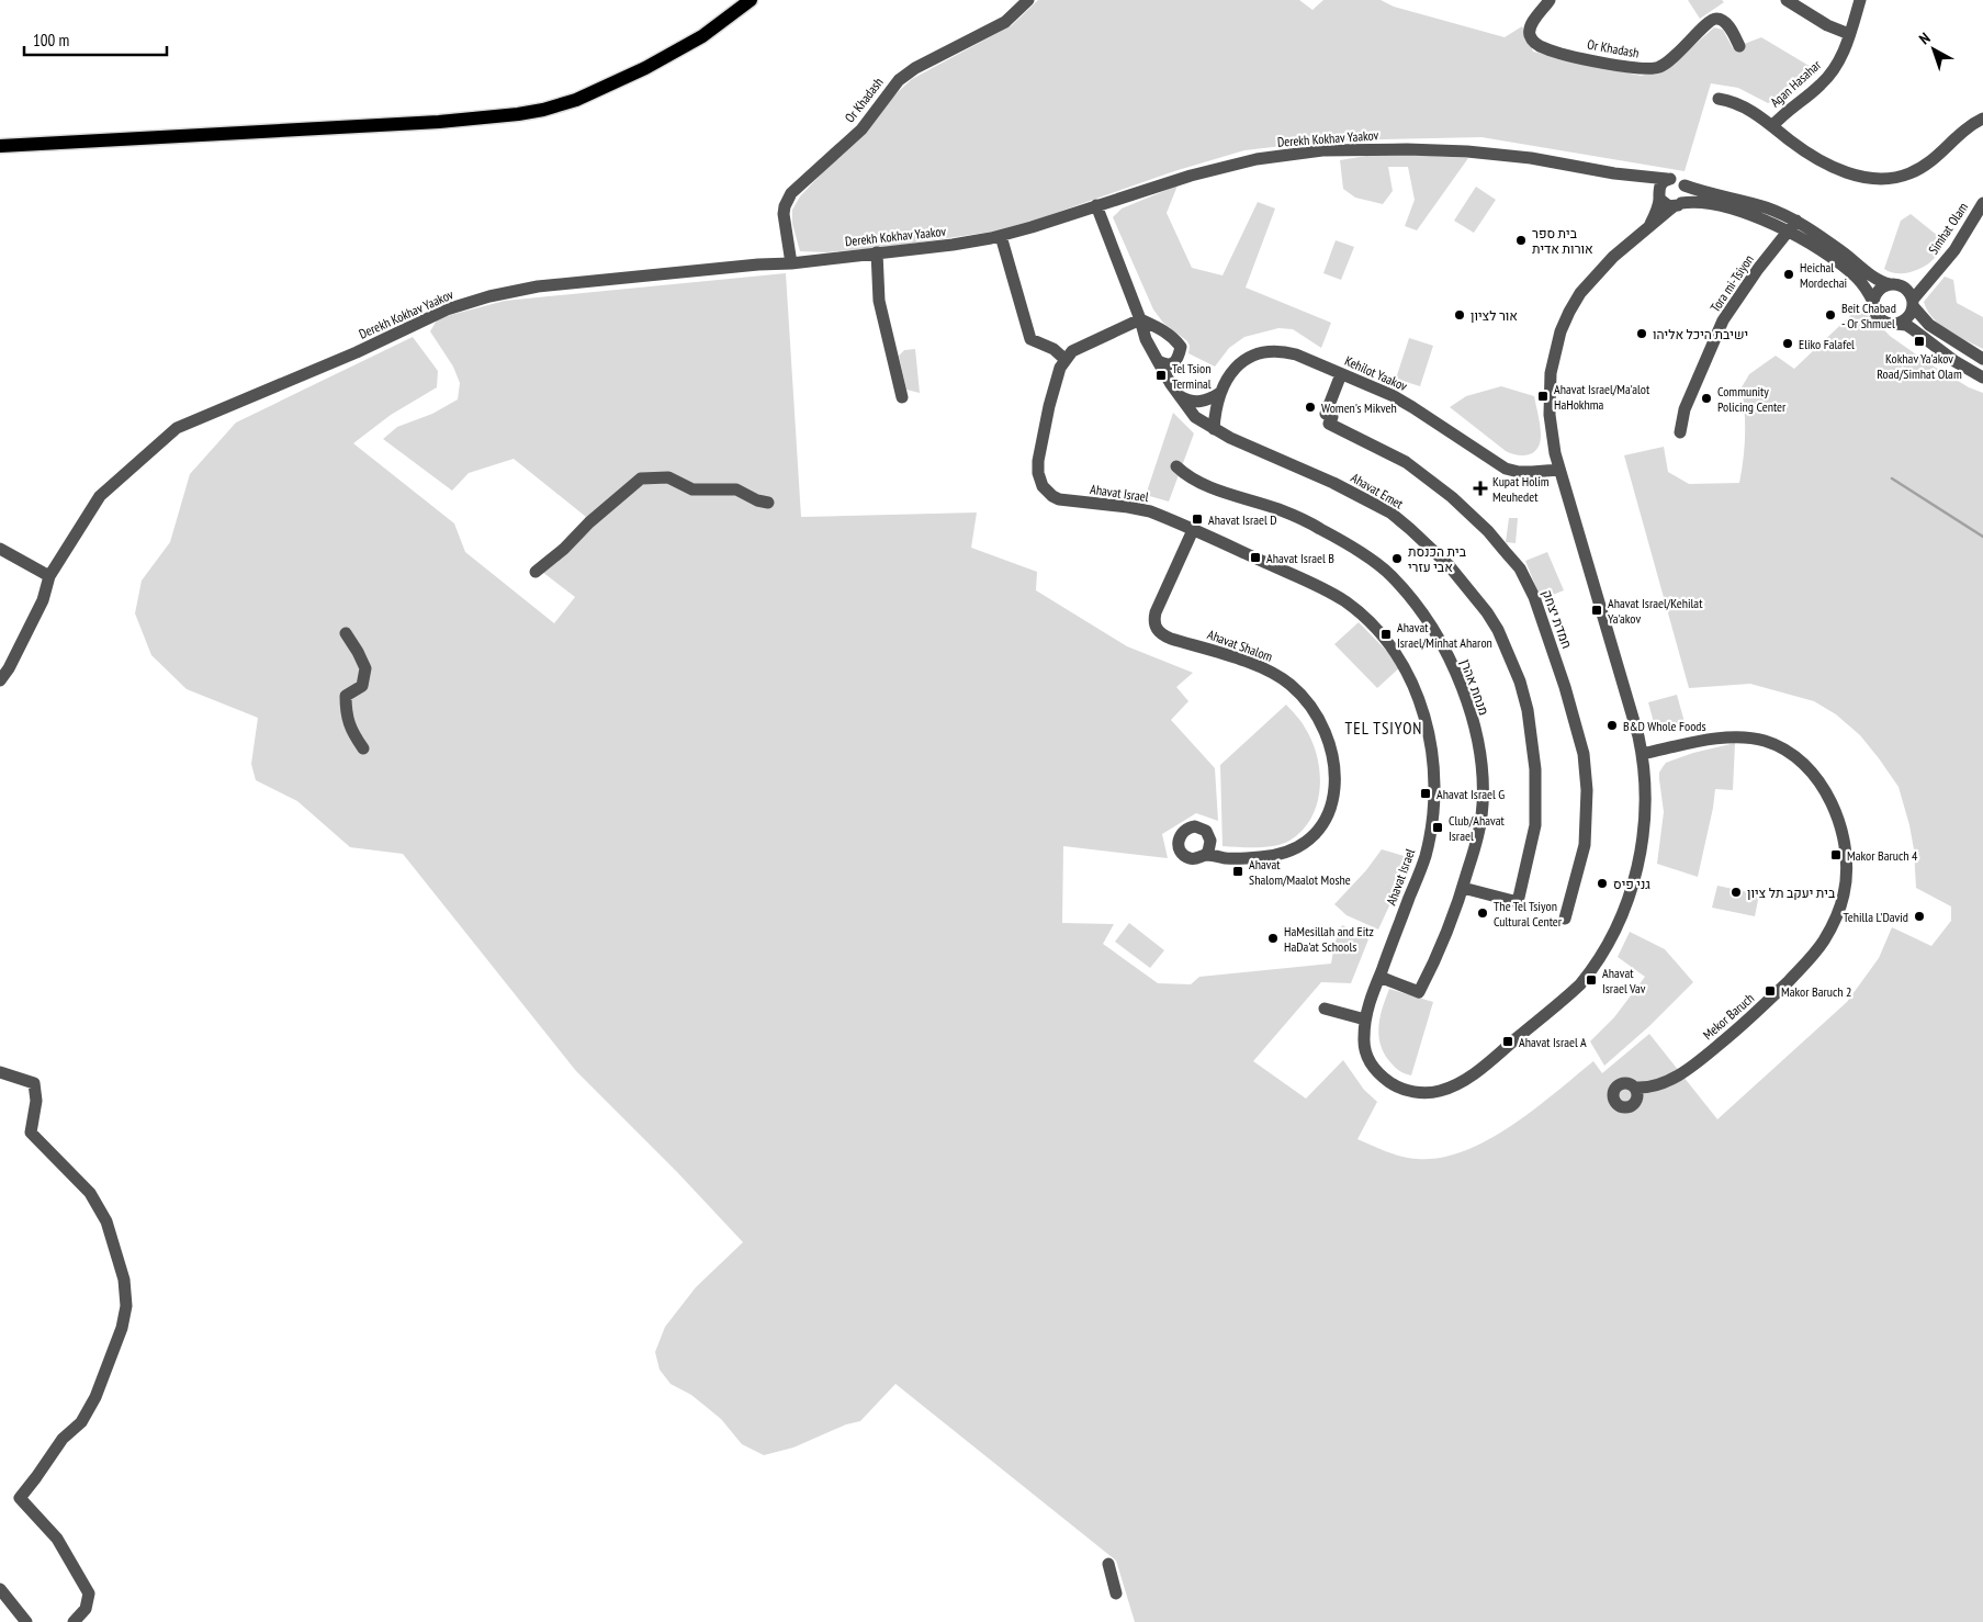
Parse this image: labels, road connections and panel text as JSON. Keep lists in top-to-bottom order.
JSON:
{
  "streets": {
    "street": [
      "Or Khadash",
      "Agan Hasahar",
      "Derekh Kokhav Yaakov",
      "Simhat Olam",
      "Tora mi-Tsiyon",
      "Kehilot Yaakov",
      "Ahavat Emet",
      "Ahavat Israel",
      "חמדת יצחק",
      "Ahavat Shalom",
      "מנחת אהרן",
      "Mekor Baruch"
    ]
  },
  "crossings": [
    ["Or Khadash", "Derekh Kokhav Yaakov"],
    ["Derekh Kokhav Yaakov", "Ahavat Emet"],
    ["Derekh Kokhav Yaakov", "Ahavat Israel"],
    ["Kehilot Yaakov", "Ahavat Emet"],
    ["Kehilot Yaakov", "Ahavat Israel"],
    ["Kehilot Yaakov", "חמדת יצחק"],
    ["Ahavat Emet", "מנחת אהרן"],
    ["Ahavat Israel", "Ahavat Shalom"],
    ["Ahavat Israel", "מנחת אהרן"],
    ["Ahavat Israel", "Mekor Baruch"]
  ],
  "districts": ["TEL TSIYON"],
  "places": {
    "other": [
      "בית ספר אורות אדית",
      "Heichal Mordechai",
      "אור לציון",
      "Beit Chabad - Or Shmuel",
      "ישיבת היכל אליהו",
      "Eliko Falafel",
      "Community Policing Center",
      "Women's Mikveh",
      "בית הכנסת אבי עזרי",
      "B&D Whole Foods",
      "גני פיס",
      "בית יעקב תל ציון",
      "The Tel Tsiyon Cultural Center",
      "Tehilla L'David",
      "HaMesillah and Eitz HaDa'at Schools"
    ],
    "transit": [
      "Kokhav Ya'akov Road/Simhat Olam",
      "Tel Tsion Terminal",
      "Ahavat Israel/Ma'alot HaHokhma",
      "Ahavat Israel D",
      "Ahavat Israel B",
      "Ahavat Israel/Kehilat Ya'akov",
      "Ahavat Israel/Minhat Aharon",
      "Ahavat Israel G",
      "Club/Ahavat Israel",
      "Makor Baruch 4",
      "Ahavat Shalom/Maalot Moshe",
      "Ahavat Israel Vav",
      "Makor Baruch 2",
      "Ahavat Israel A"
    ],
    "health": ["Kupat Holim Meuhedet"]
  },
  "scale_bar": "100 m",
  "north": "top left"
}
